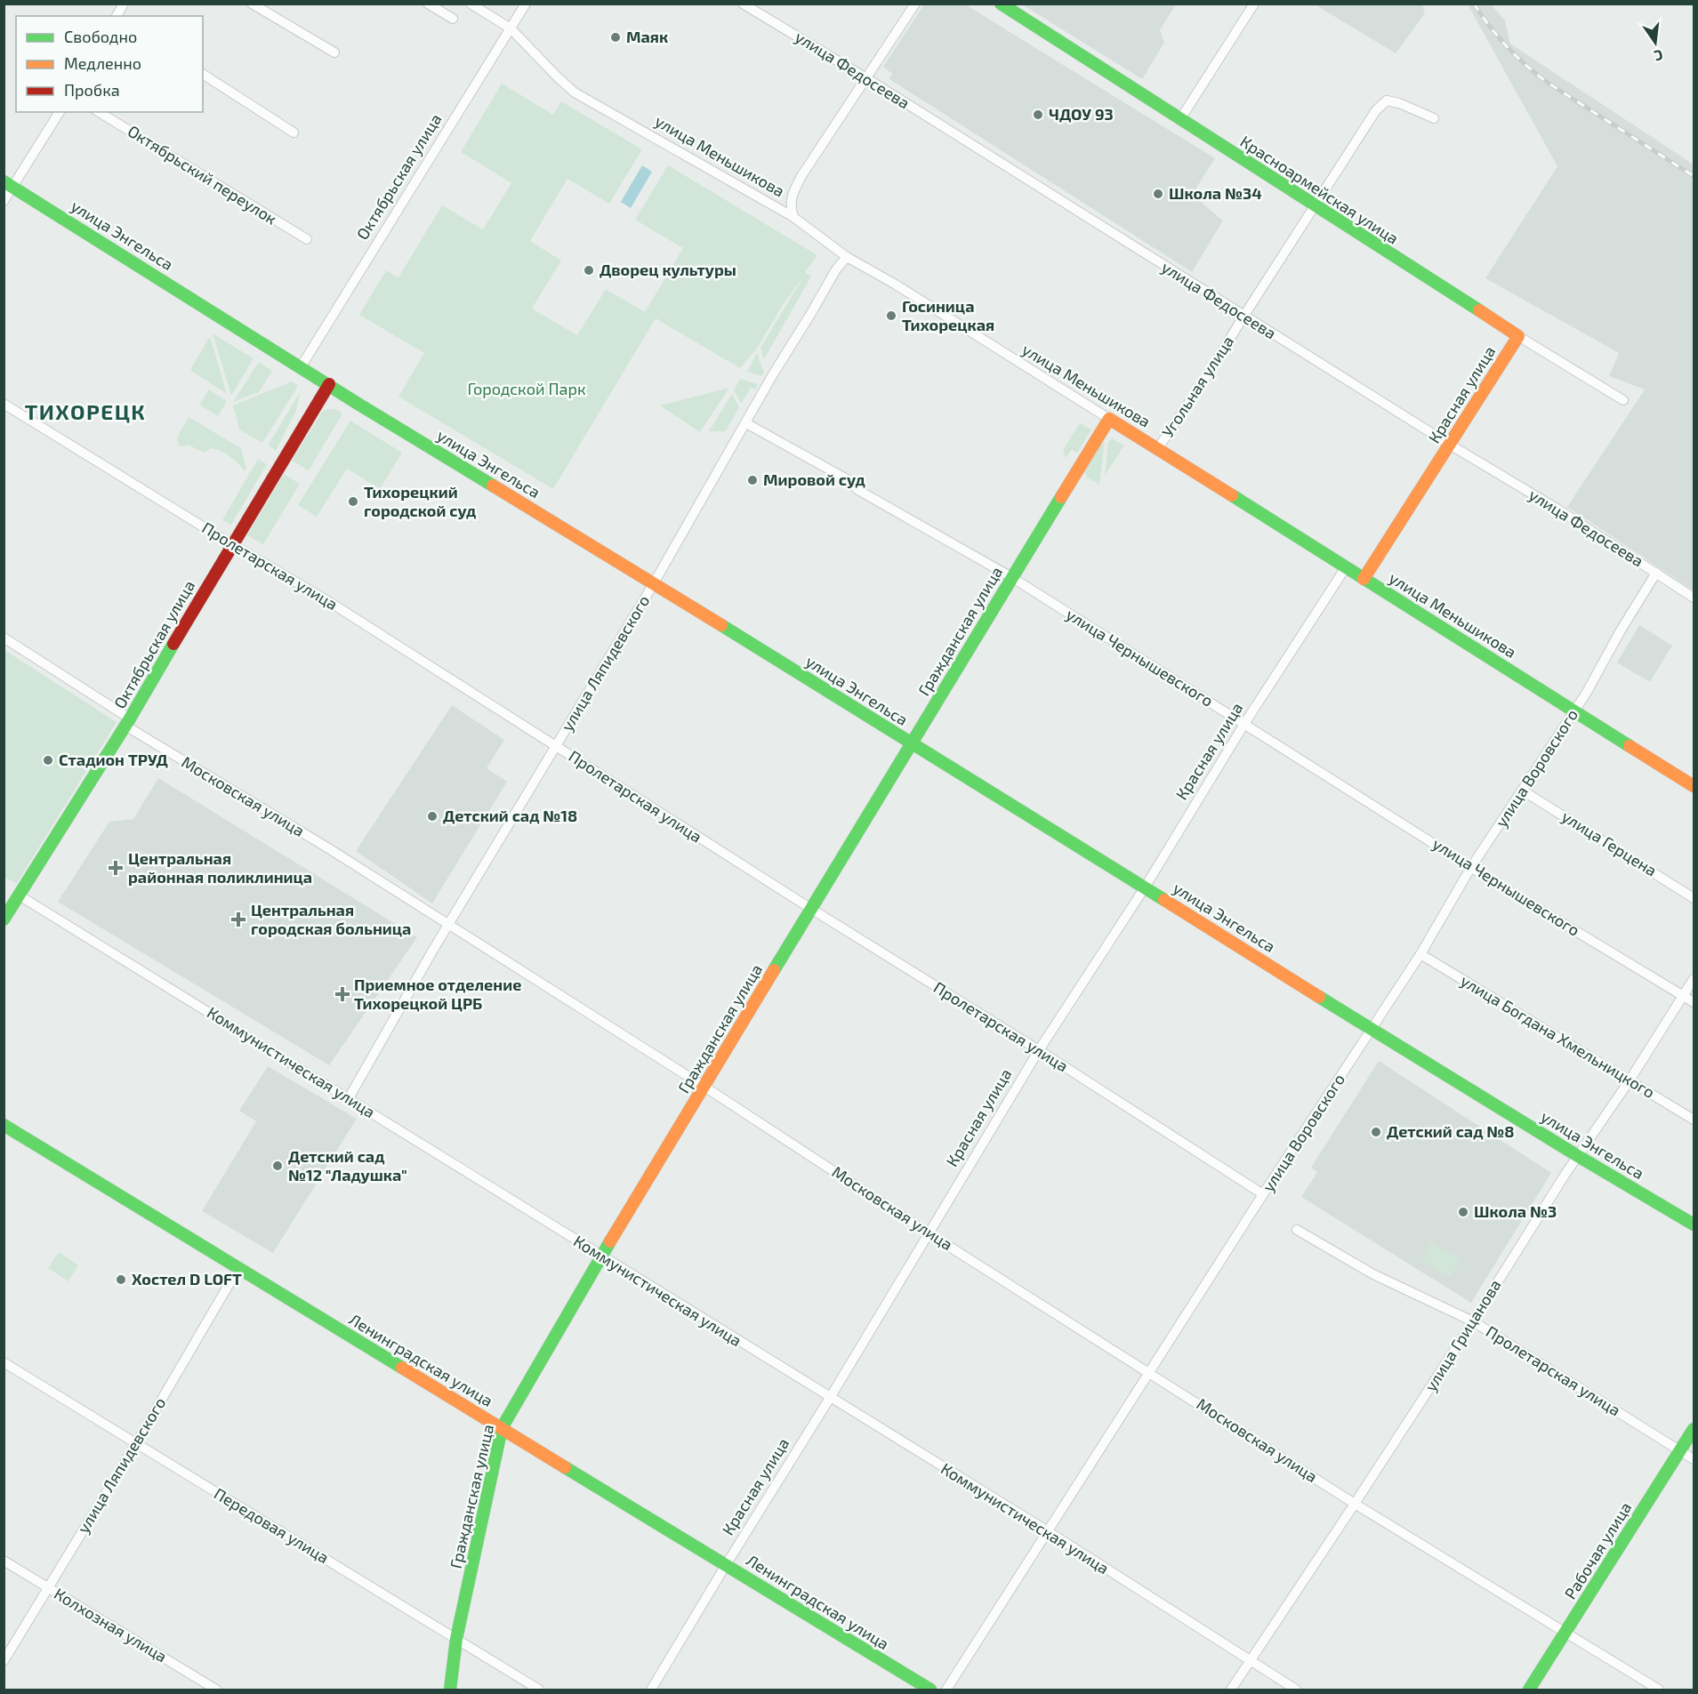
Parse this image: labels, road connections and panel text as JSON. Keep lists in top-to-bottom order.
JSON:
{
  "streets": {
    "main road": [
      "улица Меньшикова",
      "Октябрьская улица",
      "Красноармейская улица",
      "улица Энгельса",
      "Красная улица",
      "Гражданская улица",
      "Ленинградская улица",
      "Рабочая улица"
    ],
    "street": [
      "улица Федосеева",
      "Октябрьский переулок",
      "Угольная улица",
      "Пролетарская улица",
      "улица Чернышевского",
      "улица Ляпидевского",
      "улица Воровского",
      "Московская улица",
      "улица Герцена",
      "улица Богдана Хмельницкого",
      "Коммунистическая улица",
      "улица Грицанова",
      "Передовая улица",
      "Колхозная улица"
    ]
  },
  "crossings": [
    ["улица Федосеева", "Угольная улица"],
    ["улица Федосеева", "Красная улица"],
    ["улица Федосеева", "улица Воровского"],
    ["улица Меньшикова", "Октябрьская улица"],
    ["улица Меньшикова", "Угольная улица"],
    ["улица Меньшикова", "Красная улица"],
    ["улица Меньшикова", "Гражданская улица"],
    ["улица Меньшикова", "улица Ляпидевского"],
    ["улица Меньшикова", "улица Воровского"],
    ["Октябрьская улица", "улица Энгельса"],
    ["Октябрьская улица", "Пролетарская улица"],
    ["Октябрьская улица", "Московская улица"],
    ["Октябрьская улица", "Коммунистическая улица"],
    ["Красноармейская улица", "Угольная улица"],
    ["Красноармейская улица", "Красная улица"],
    ["улица Энгельса", "Красная улица"],
    ["улица Энгельса", "Гражданская улица"],
    ["улица Энгельса", "улица Ляпидевского"],
    ["улица Энгельса", "улица Воровского"],
    ["улица Энгельса", "улица Грицанова"],
    ["Красная улица", "Пролетарская улица"],
    ["Красная улица", "улица Чернышевского"],
    ["Красная улица", "Московская улица"],
    ["Красная улица", "Коммунистическая улица"],
    ["Красная улица", "Ленинградская улица"],
    ["Пролетарская улица", "Гражданская улица"],
    ["Пролетарская улица", "улица Ляпидевского"],
    ["Пролетарская улица", "улица Воровского"],
    ["Пролетарская улица", "улица Грицанова"],
    ["Пролетарская улица", "Рабочая улица"],
    ["Гражданская улица", "улица Чернышевского"],
    ["Гражданская улица", "Московская улица"],
    ["Гражданская улица", "Коммунистическая улица"],
    ["Гражданская улица", "Ленинградская улица"],
    ["Гражданская улица", "Передовая улица"],
    ["улица Чернышевского", "улица Ляпидевского"],
    ["улица Чернышевского", "улица Воровского"],
    ["улица Чернышевского", "улица Грицанова"],
    ["улица Ляпидевского", "Московская улица"],
    ["улица Ляпидевского", "Коммунистическая улица"],
    ["улица Ляпидевского", "Ленинградская улица"],
    ["улица Ляпидевского", "Передовая улица"],
    ["улица Ляпидевского", "Колхозная улица"],
    ["улица Воровского", "Московская улица"],
    ["улица Воровского", "улица Герцена"],
    ["улица Воровского", "улица Богдана Хмельницкого"],
    ["улица Воровского", "Коммунистическая улица"],
    ["Московская улица", "улица Грицанова"],
    ["Московская улица", "Рабочая улица"],
    ["улица Богдана Хмельницкого", "улица Грицанова"],
    ["Коммунистическая улица", "улица Грицанова"]
  ],
  "districts": ["ТИХОРЕЦК"],
  "parks": ["Городской Парк"],
  "places": {
    "other": [
      "Маяк",
      "ЧДОУ 93",
      "Школа №34",
      "Дворец культуры",
      "Госиница Тихорецкая",
      "Мировой суд",
      "Тихорецкий городской суд",
      "Стадион ТРУД",
      "Детский сад №18",
      "Детский сад №8",
      "Детский сад №12 \"Ладушка\"",
      "Школа №3",
      "Хостел D LOFT"
    ],
    "health": ["Центральная районная поликлиница", "Центральная городская больница", "Приемное отделение Тихорецкой ЦРБ"]
  },
  "legend": ["Свободно", "Медленно", "Пробка"],
  "north": "bottom"
}
